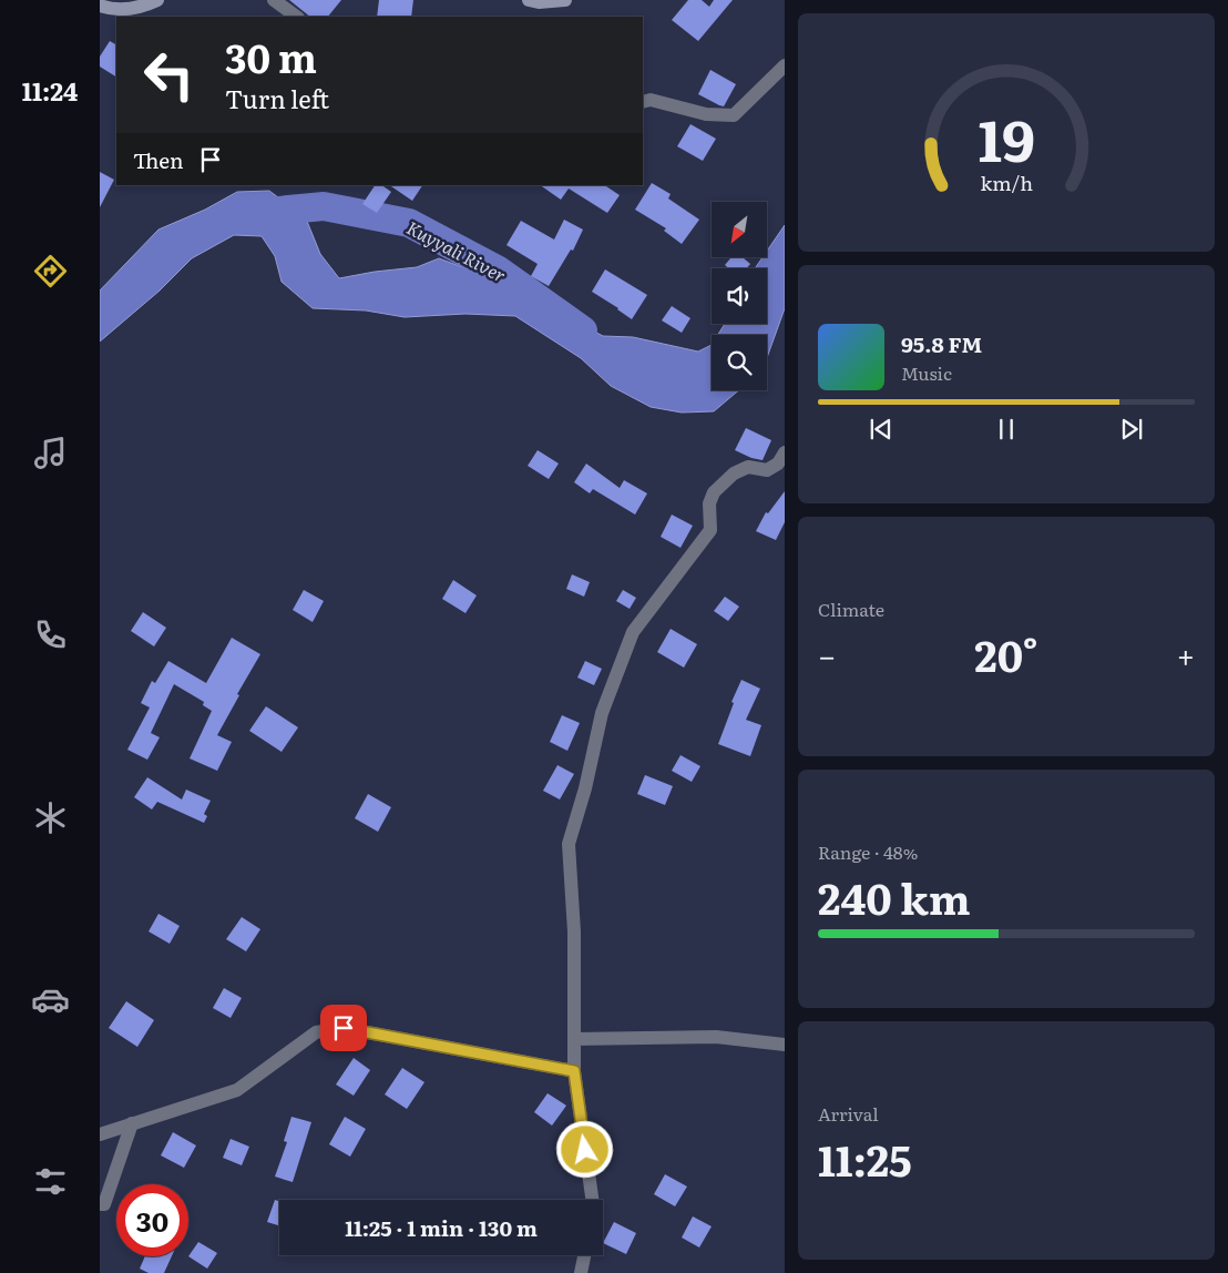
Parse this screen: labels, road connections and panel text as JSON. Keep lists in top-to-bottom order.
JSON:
{
  "water": ["Kuyyali River"],
  "north": "bottom left",
  "page": {
    "tabs": "11:24",
    "turn": ["30 m", "Turn left"],
    "then": "Then",
    "song": ["95.8 FM", "Music"],
    "tile": [
      "Climate",
      ["Range · 48%", "240 km"],
      ["Arrival", "11:25"]
    ],
    "heat": ["−", "20°", "+"],
    "limit": "30",
    "trip": "11:25 · 1 min · 130 m",
    "gauge": ["19", "km/h"]
  }
}
